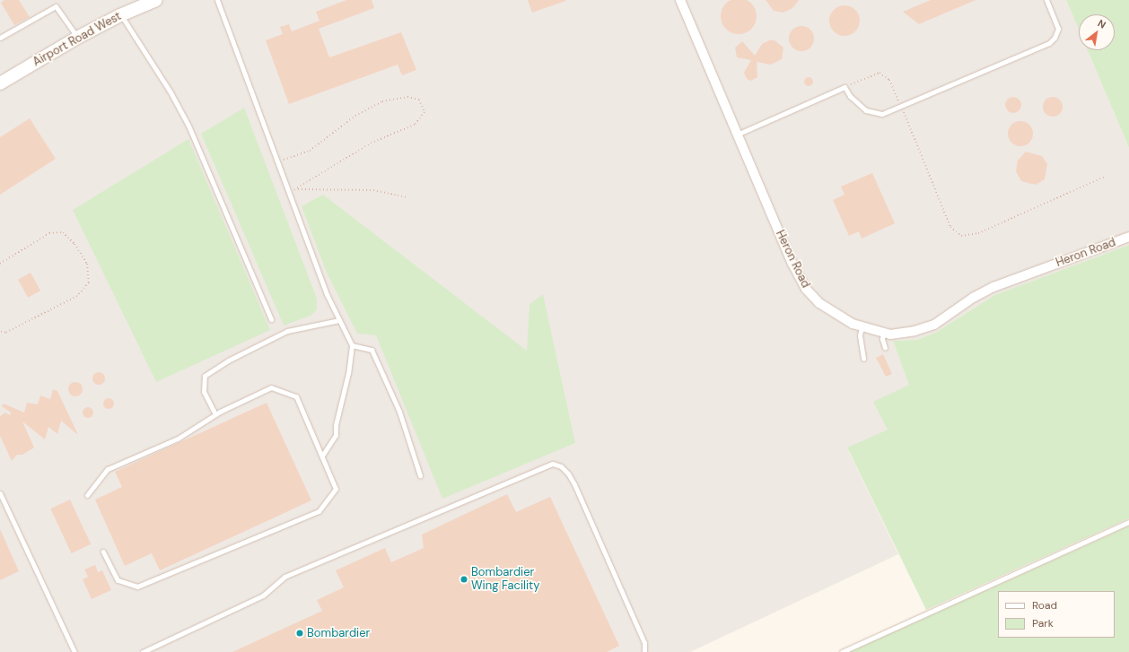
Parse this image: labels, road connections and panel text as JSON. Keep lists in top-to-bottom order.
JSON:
{
  "streets": {
    "street": ["Airport Road West", "Heron Road"]
  },
  "places": ["Bombardier Wing Facility", "Bombardier"],
  "legend": ["Road", "Park"],
  "north": "top right"
}
